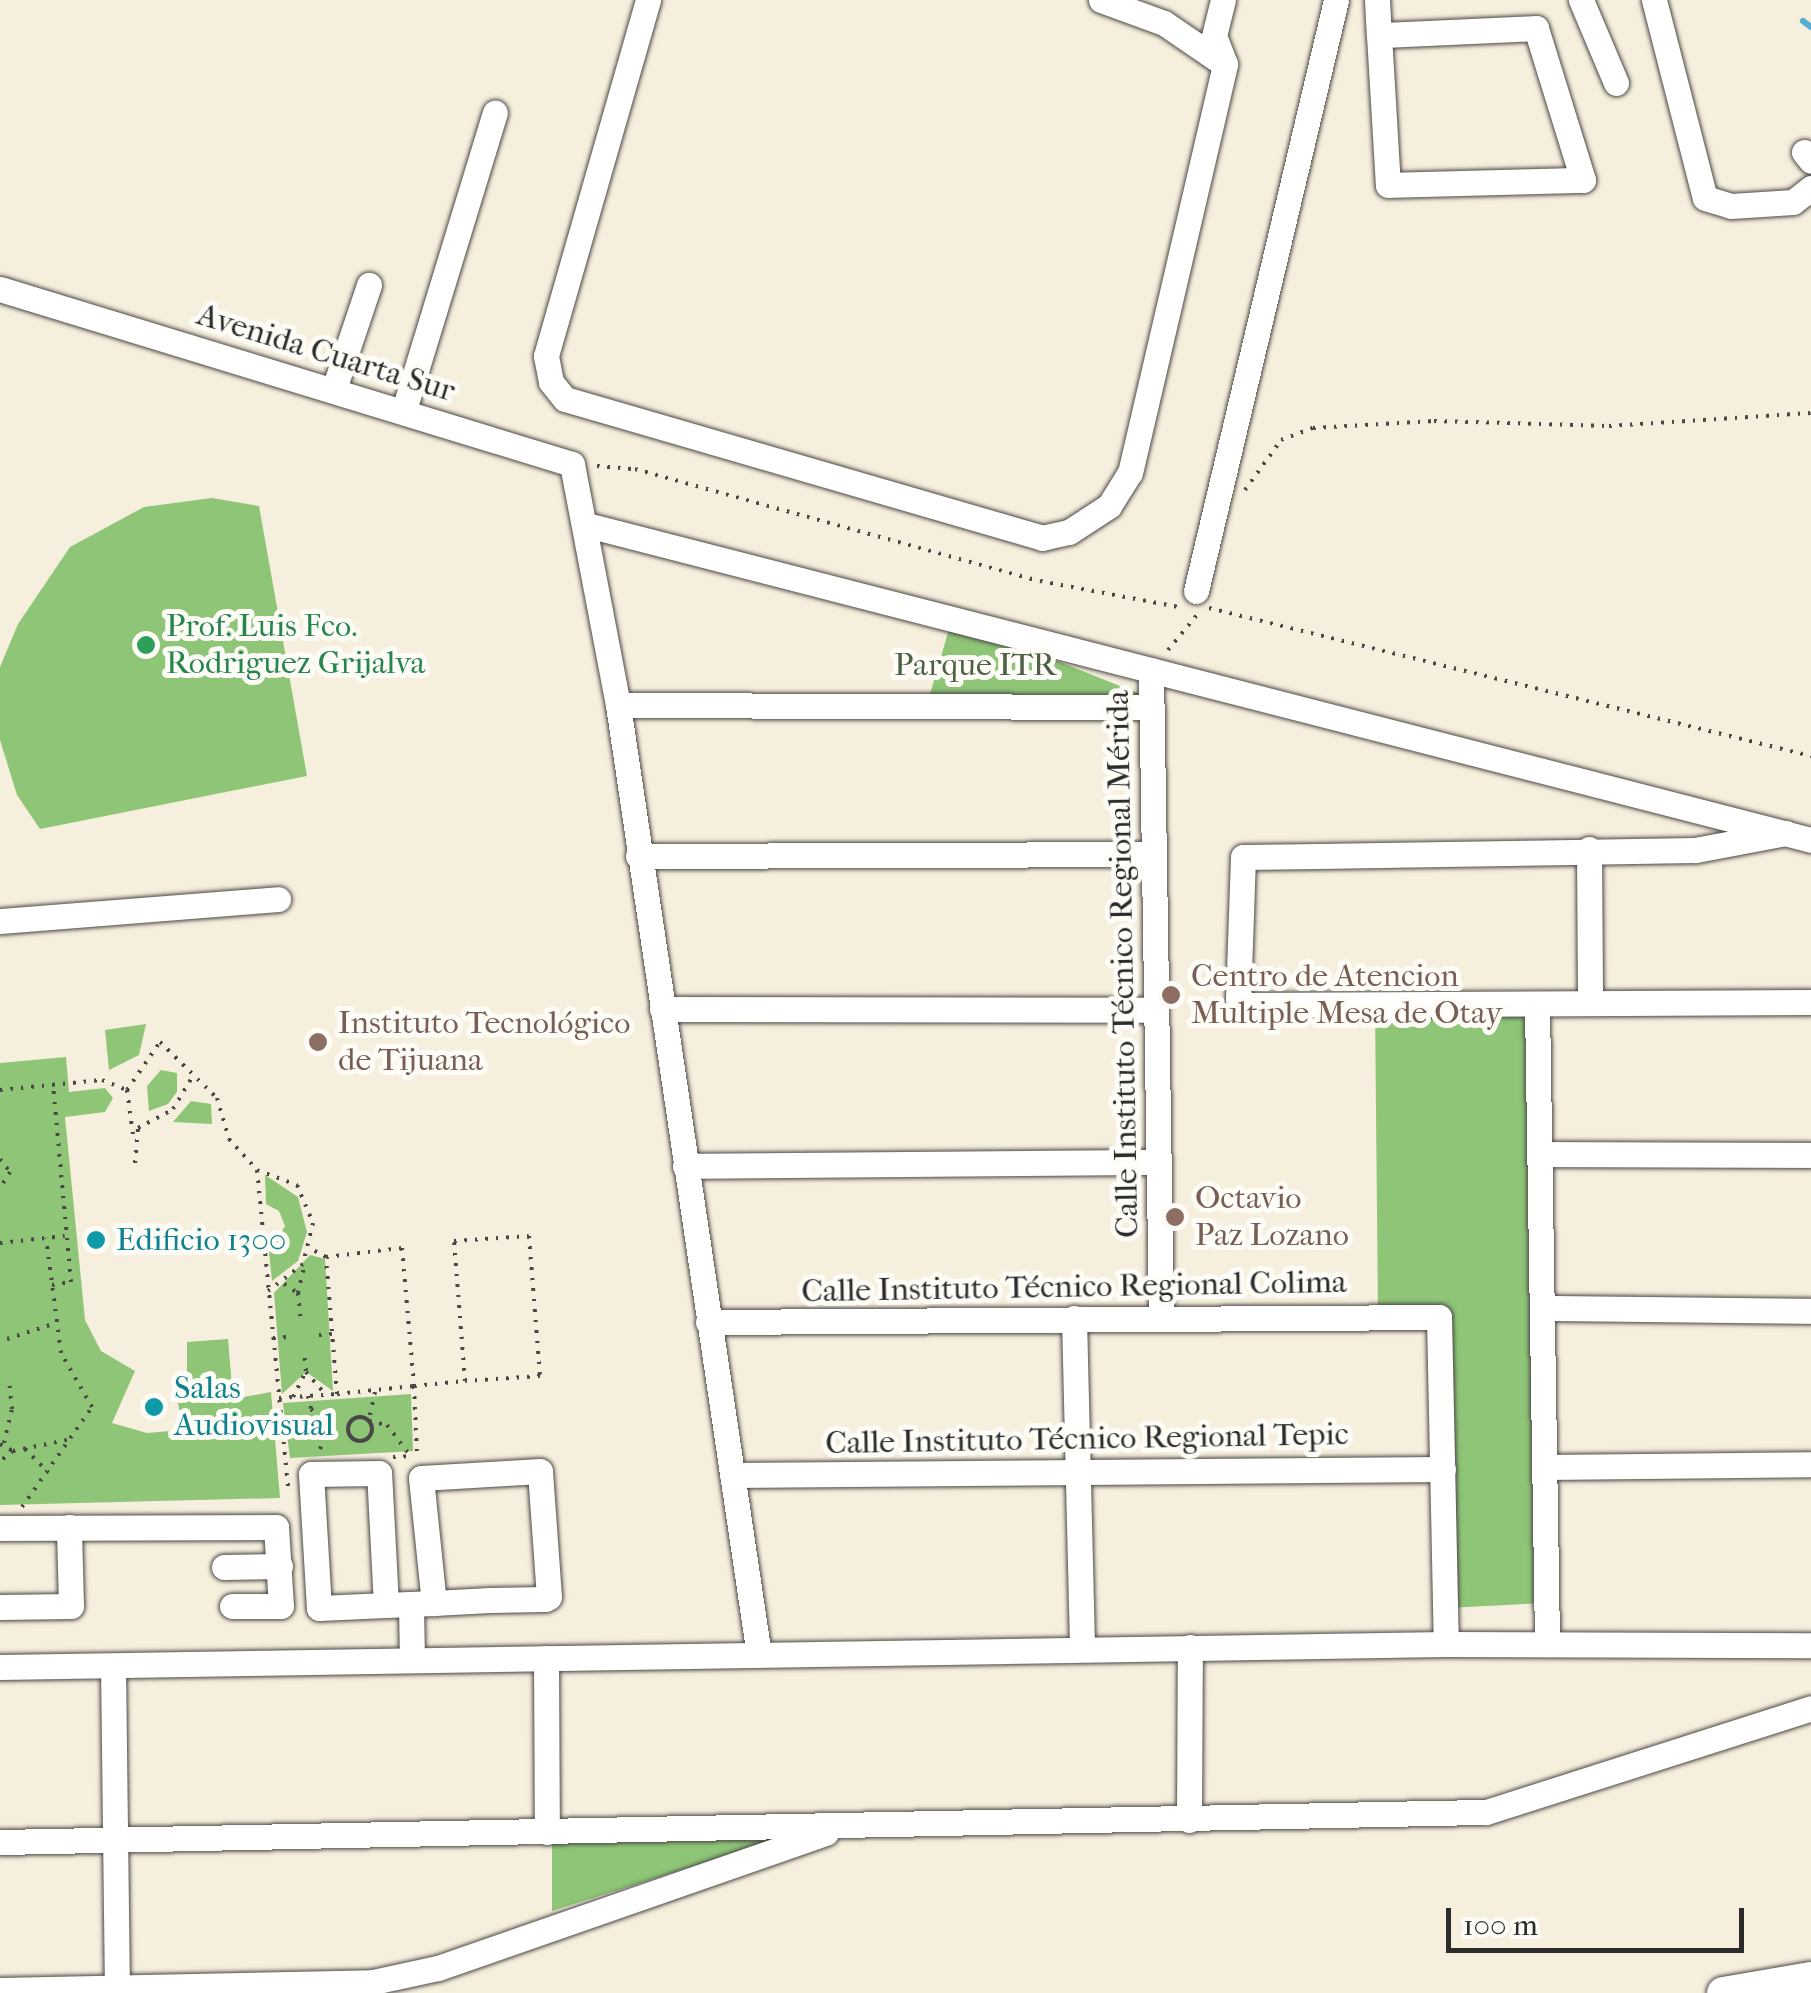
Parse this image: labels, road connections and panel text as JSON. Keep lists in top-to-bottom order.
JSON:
{
  "streets": {
    "street": [
      "Avenida Cuarta Sur",
      "Calle Instituto Técnico Regional Mérida",
      "Calle Instituto Técnico Regional Colima",
      "Calle Instituto Técnico Regional Tepic"
    ]
  },
  "crossings": [
    ["Calle Instituto Técnico Regional Mérida", "Calle Instituto Técnico Regional Colima"],
    ["Calle Instituto Técnico Regional Colima", "Calle Instituto Técnico Regional Tepic"]
  ],
  "parks": ["Parque ITR"],
  "places": [
    "Prof. Luis Fco. Rodriguez Grijalva",
    "Centro de Atencion Multiple Mesa de Otay",
    "Instituto Tecnológico de Tijuana",
    "Octavio Paz Lozano",
    "Edificio 1300",
    "Salas Audiovisual"
  ],
  "scale_bar": "100 m"
}
